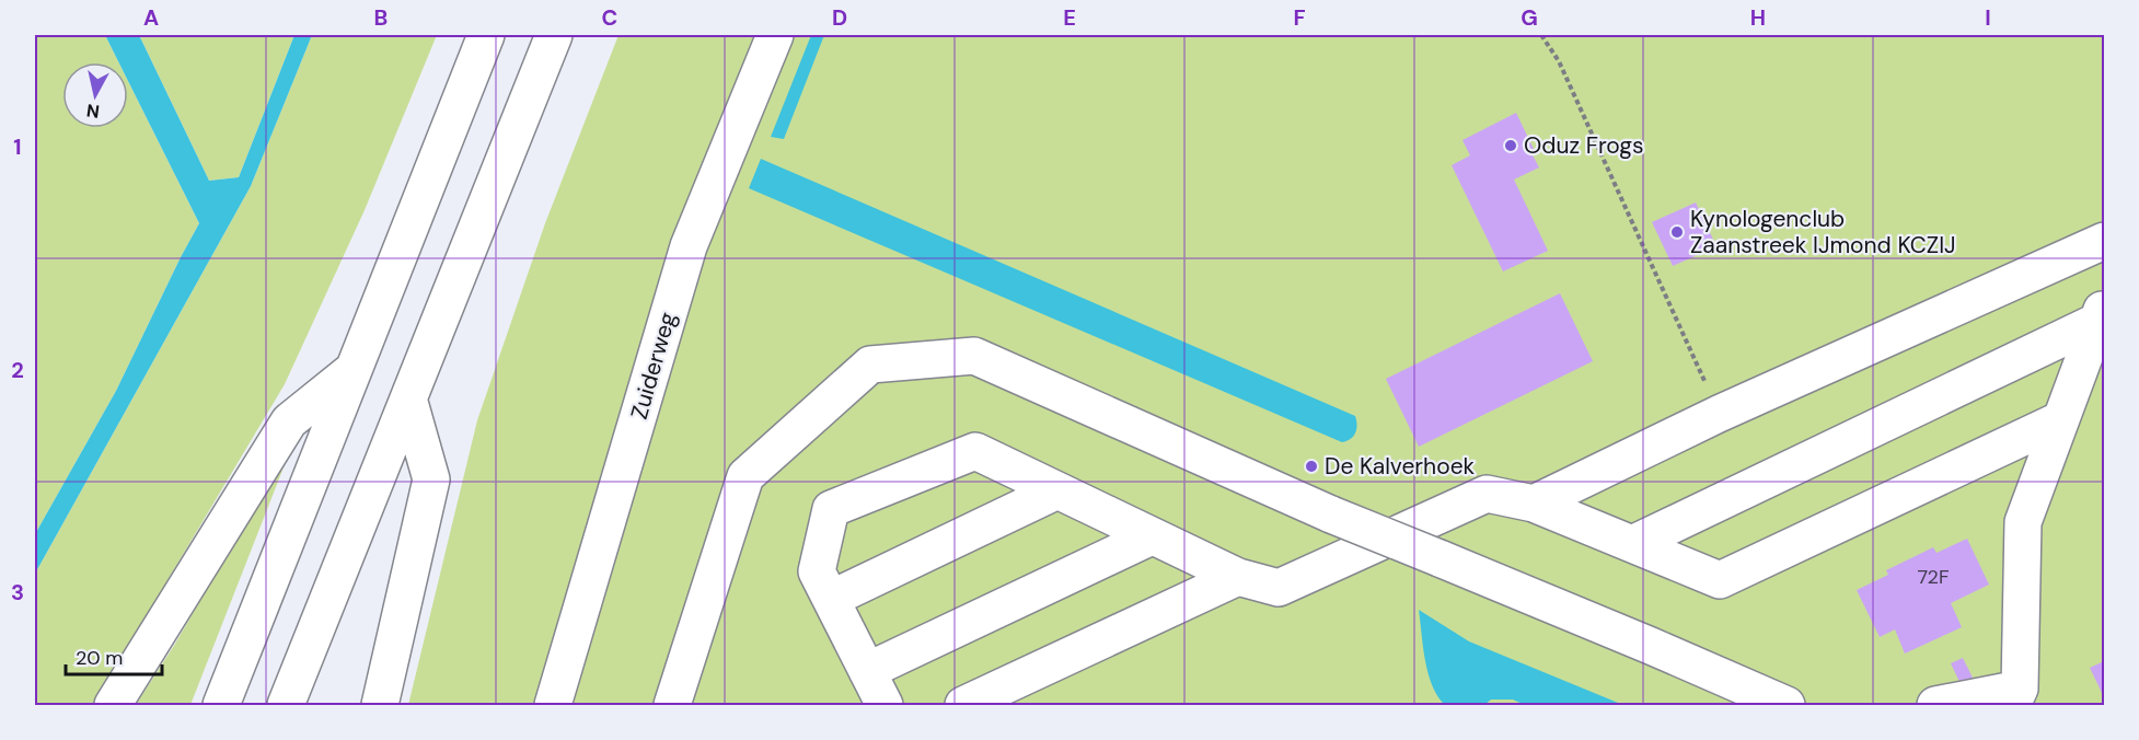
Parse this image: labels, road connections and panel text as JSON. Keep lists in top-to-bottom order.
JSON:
{
  "streets": {
    "main road": ["Zuiderweg"]
  },
  "places": ["Oduz Frogs", "Kynologenclub Zaanstreek IJmond KCZIJ", "De Kalverhoek"],
  "house_numbers": ["72F"],
  "scale_bar": "20 m",
  "north": "bottom",
  "grid": {
    "columns": [
      "A",
      "B",
      "C",
      "D",
      "E",
      "F",
      "G",
      "H",
      "I"
    ],
    "rows": ["1", "2", "3"]
  }
}
